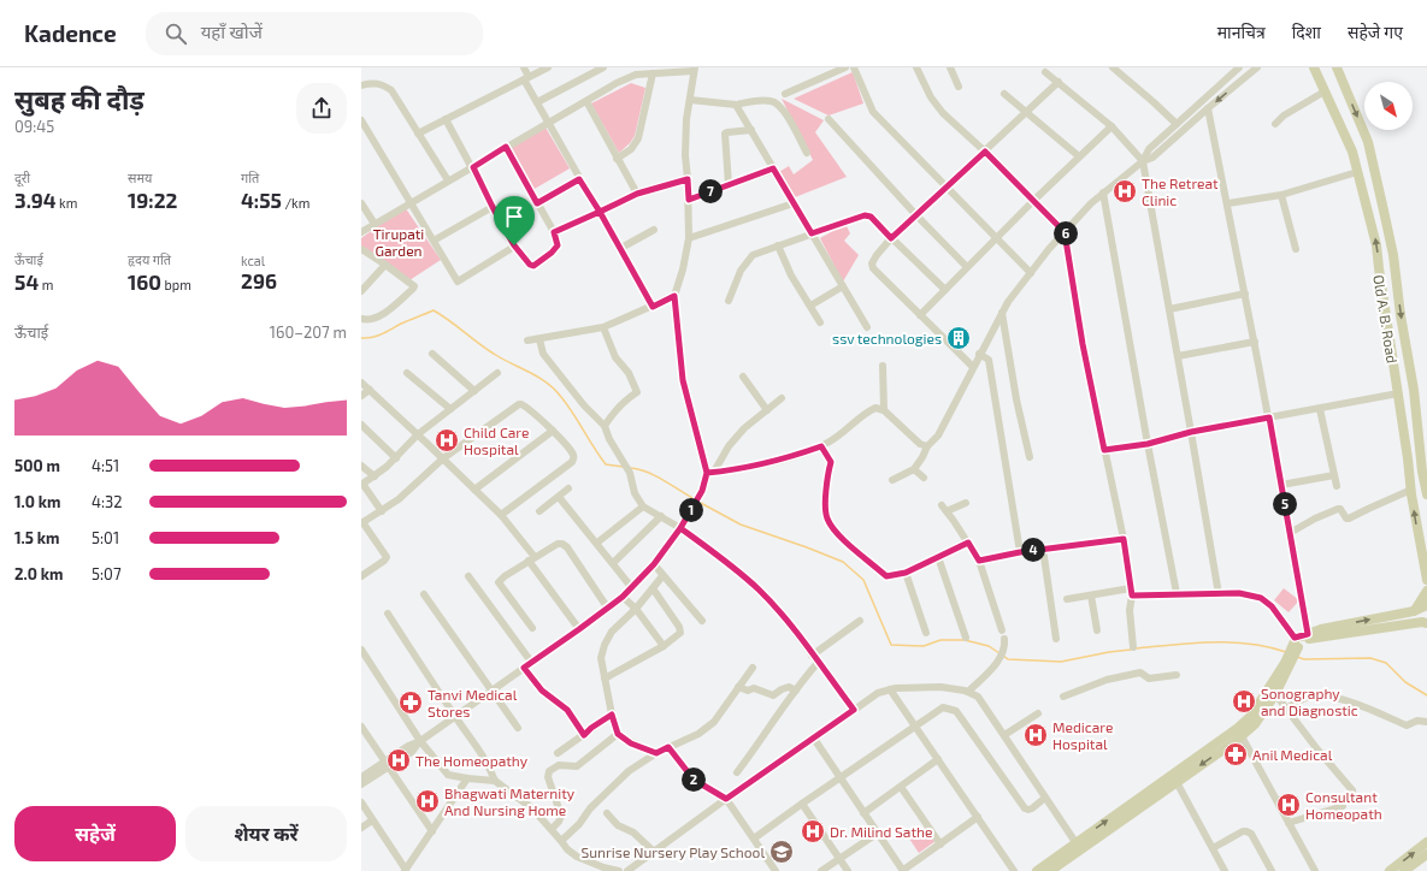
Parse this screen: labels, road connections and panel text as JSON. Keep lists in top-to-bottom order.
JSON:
{
  "streets": {
    "main road": ["Old A. B. Road"]
  },
  "parks": ["Tirupati Garden"],
  "places": {
    "hospital": [
      "The Retreat Clinic",
      "Child Care Hospital",
      "Sonography and Diagnostic",
      "Medicare Hospital",
      "The Homeopathy",
      "Bhagwati Maternity And Nursing Home",
      "Consultant Homeopath",
      "Dr. Milind Sathe"
    ],
    "building": ["ssv technologies"],
    "pharmacy": ["Tanvi Medical Stores", "Anil Medical"],
    "school or university": ["Sunrise Nursery Play School"]
  },
  "north": "bottom right",
  "page": {
    "header": "Kadence",
    "search": "यहाँ खोजें",
    "nav": ["मानचित्र", "दिशा", "सहेजे गए"],
    "heading": ["सुबह की दौड़", "09:45"],
    "stats": [
      ["दूरी", "3.94 km"],
      ["समय", "19:22"],
      ["गति", "4:55 /km"],
      ["ऊँचाई", "54 m"],
      ["हृदय गति", "160 bpm"],
      ["kcal", "296"]
    ],
    "pins": [
      "7",
      "6",
      "5",
      "1",
      "4",
      "2"
    ],
    "chart": ["ऊँचाई", "160–207 m"],
    "list": [
      {
        "name": "500 m",
        "note": "4:51"
      },
      {
        "name": "1.0 km",
        "note": "4:32"
      },
      {
        "name": "1.5 km",
        "note": "5:01"
      },
      {
        "name": "2.0 km",
        "note": "5:07"
      }
    ],
    "buttons": ["सहेजें", "शेयर करें"]
  }
}
